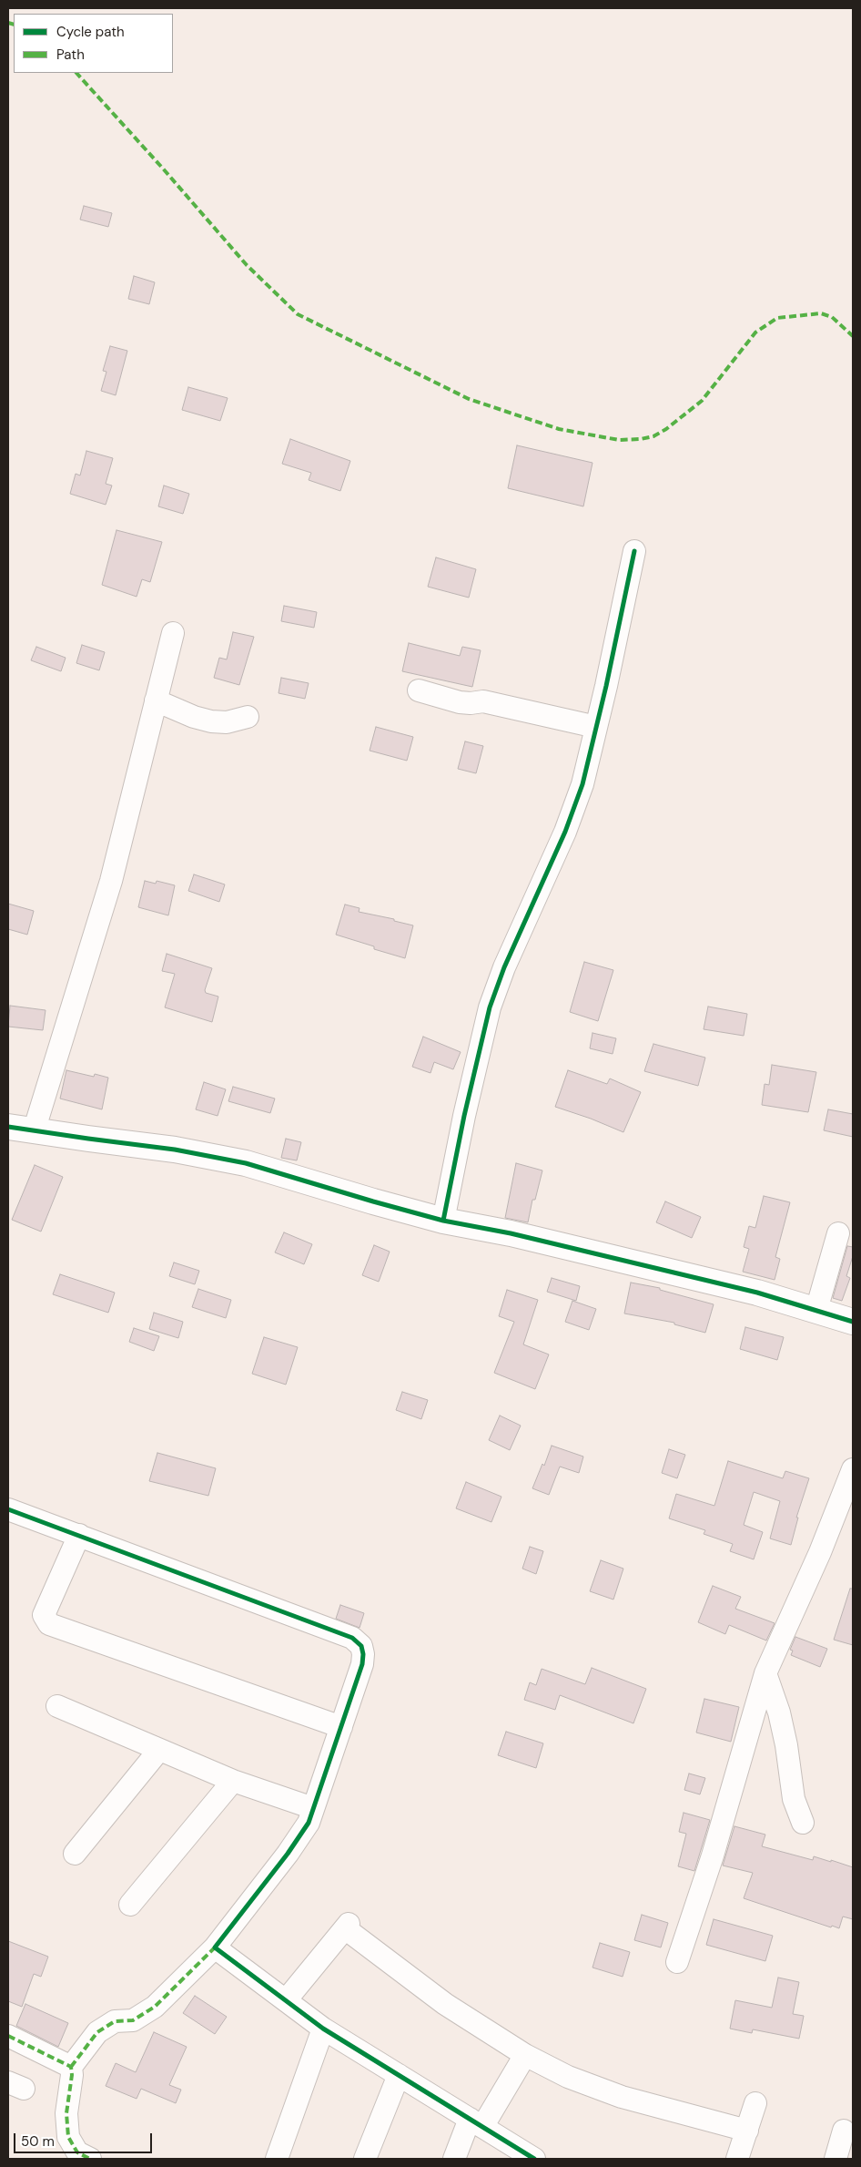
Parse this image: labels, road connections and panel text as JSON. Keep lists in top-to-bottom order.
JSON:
{
  "legend": ["Cycle path", "Path"],
  "scale_bar": "50 m"
}
